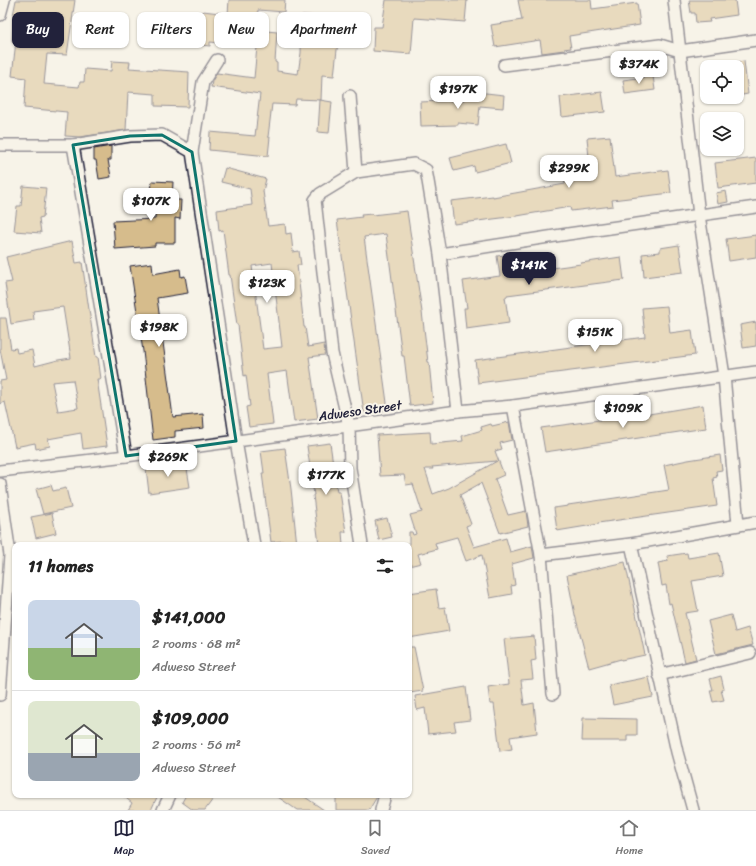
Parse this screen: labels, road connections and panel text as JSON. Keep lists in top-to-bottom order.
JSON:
{
  "streets": {
    "street": ["Adweso Street"]
  },
  "page": {
    "chip": [
      "Buy",
      "Rent",
      "Filters",
      "New",
      "Apartment"
    ],
    "price": [
      "$374K",
      "$197K",
      "$299K",
      "$107K",
      "$141K",
      "$123K",
      "$198K",
      "$151K",
      "$109K",
      "$269K",
      "$177K"
    ],
    "heading": "11 homes",
    "list": [
      {
        "name": "$141,000",
        "note": "2 rooms · 68 m² · Adweso Street"
      },
      {
        "name": "$109,000",
        "note": "2 rooms · 56 m² · Adweso Street"
      }
    ],
    "tabs": ["Map", "Saved", "Home"]
  }
}
